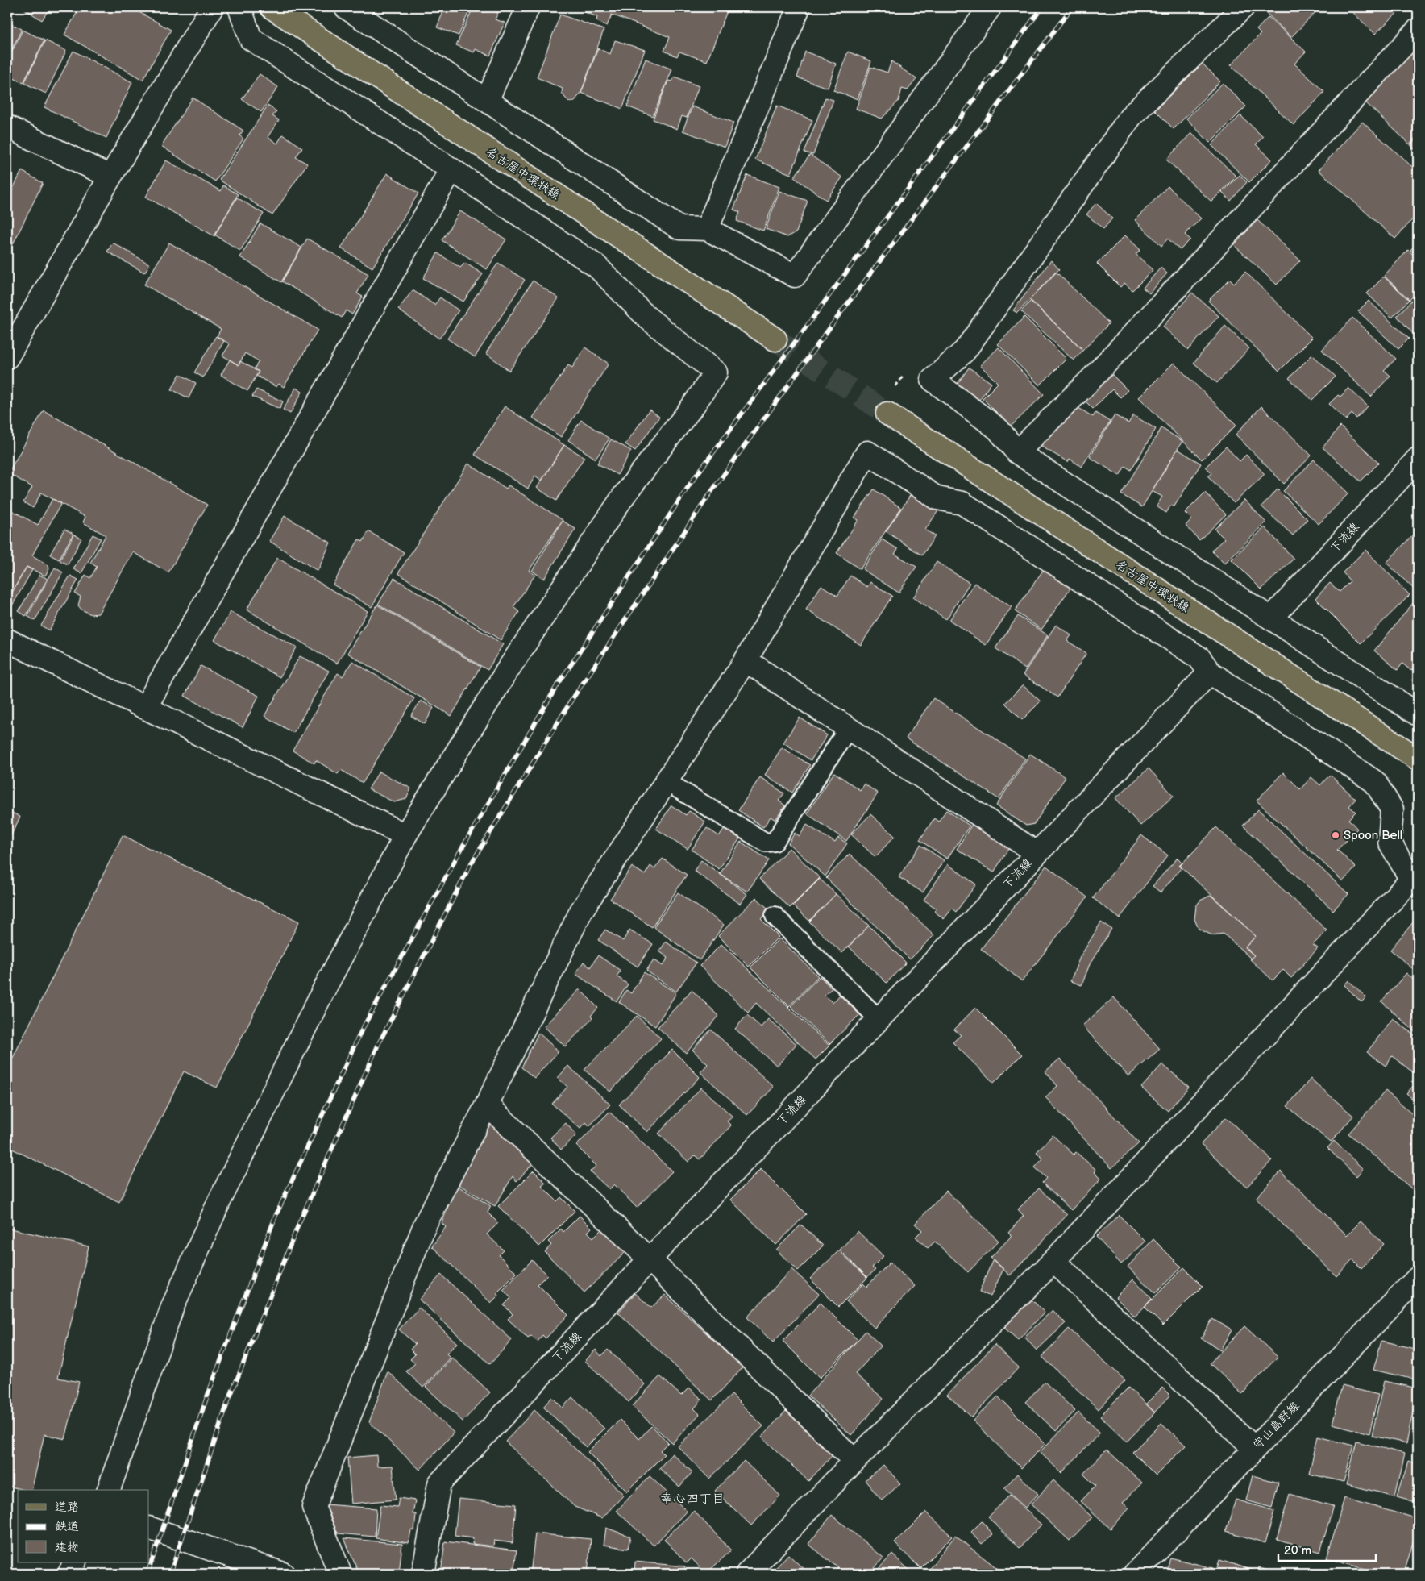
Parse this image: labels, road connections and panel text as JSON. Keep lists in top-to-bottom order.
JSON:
{
  "streets": {
    "main road": ["名古屋中環状線"],
    "street": ["下流線", "守山島野線"]
  },
  "districts": ["幸心四丁目"],
  "places": ["Spoon Bell"],
  "legend": ["道路", "鉄道", "建物"],
  "scale_bar": "20 m"
}
